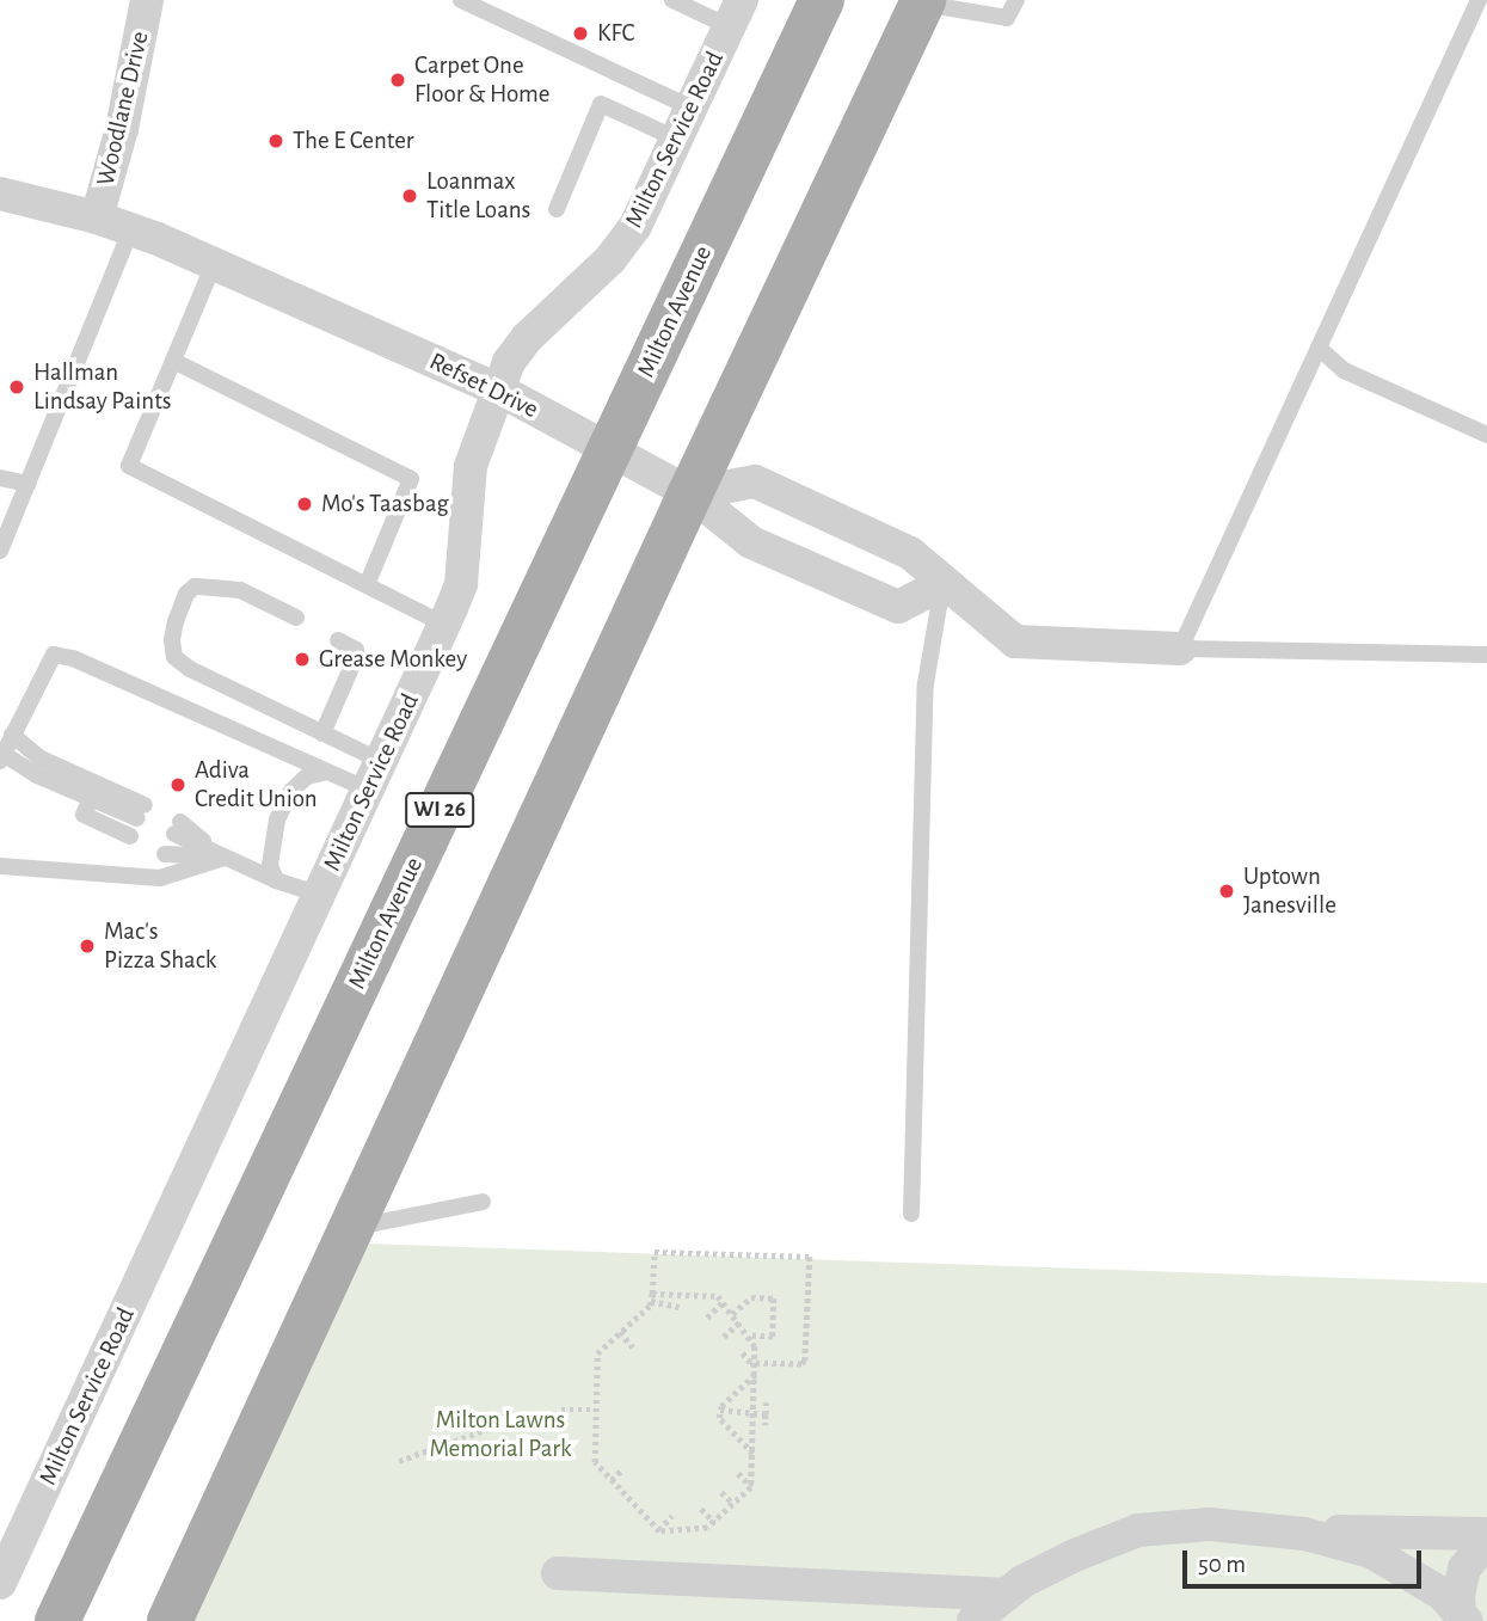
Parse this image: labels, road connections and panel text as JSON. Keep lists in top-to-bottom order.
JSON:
{
  "streets": {
    "main road": ["Milton Avenue", "WI 26"],
    "street": ["Woodlane Drive", "Milton Service Road", "Refset Drive"]
  },
  "crossings": [
    ["Woodlane Drive", "Refset Drive"],
    ["Milton Service Road", "Refset Drive"],
    ["Milton Avenue", "Refset Drive"]
  ],
  "parks": ["Milton Lawns Memorial Park"],
  "places": [
    "KFC",
    "Carpet One Floor & Home",
    "The E Center",
    "Loanmax Title Loans",
    "Hallman Lindsay Paints",
    "Mo's Taasbag",
    "Grease Monkey",
    "Adiva Credit Union",
    "Uptown Janesville",
    "Mac's Pizza Shack"
  ],
  "scale_bar": "50 m"
}
